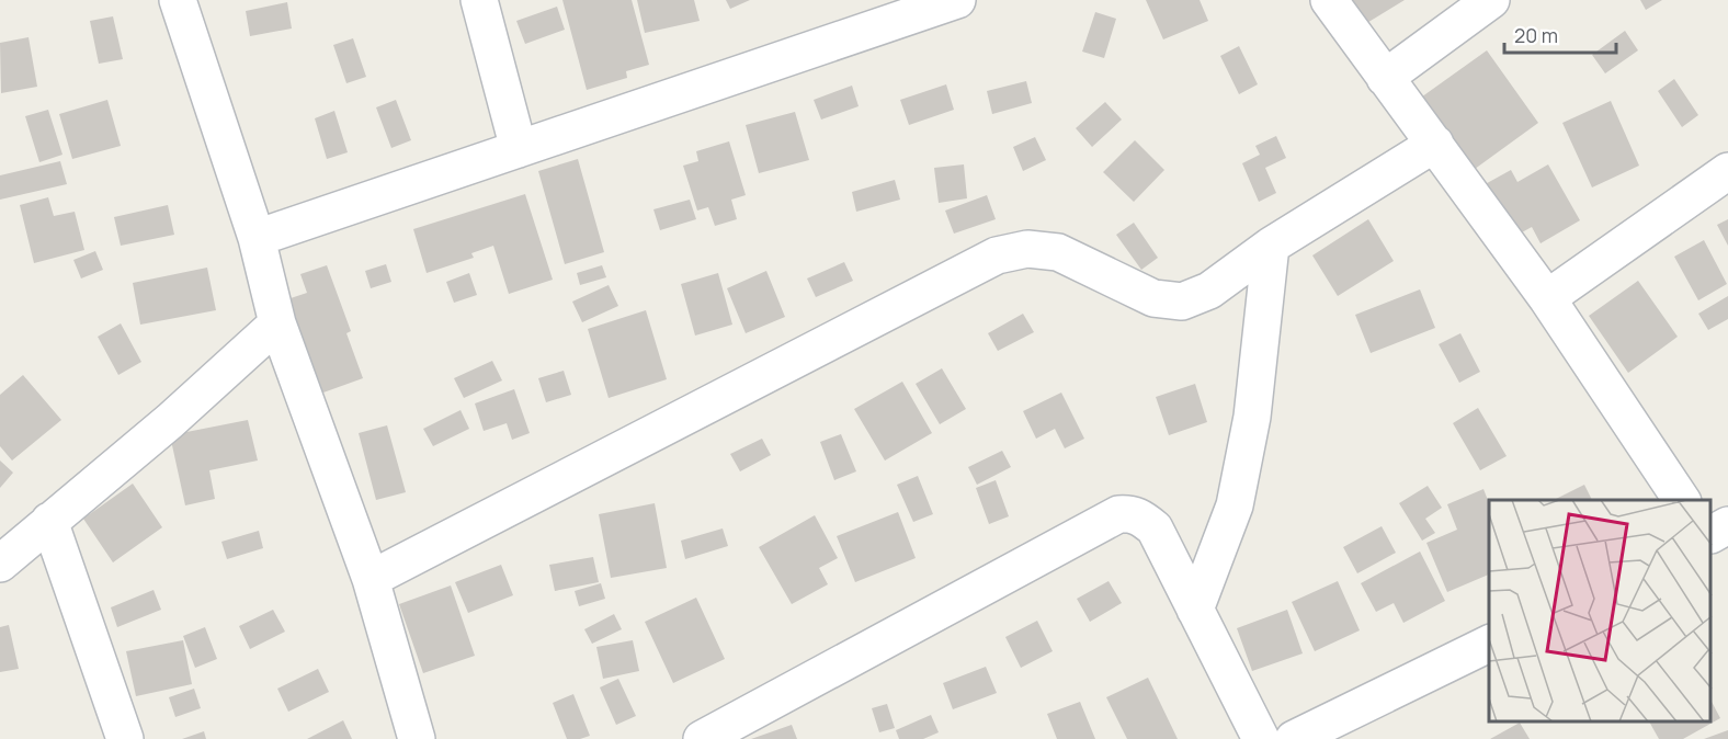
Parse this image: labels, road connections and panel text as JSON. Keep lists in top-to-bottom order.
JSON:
{
  "scale_bar": "20 m"
}
